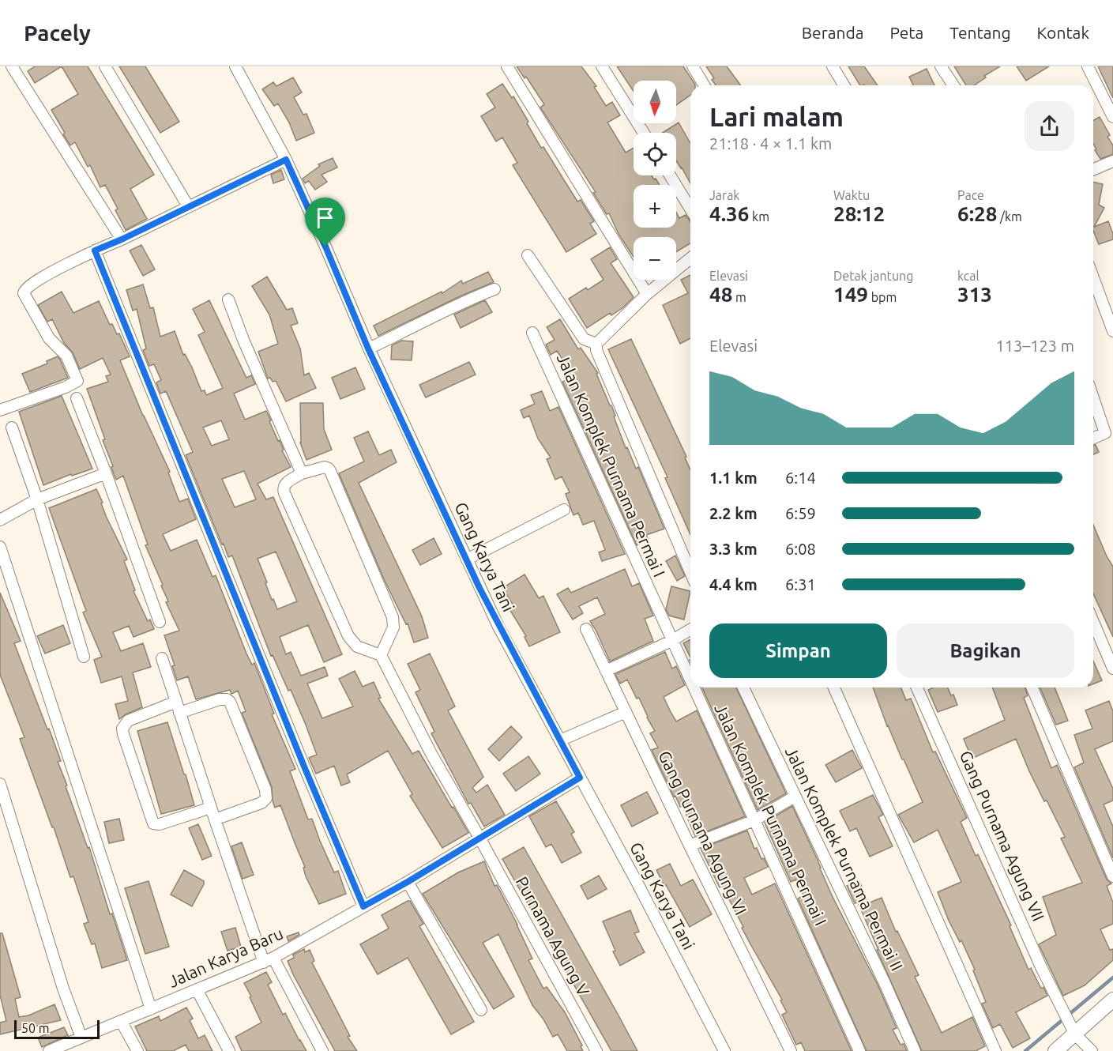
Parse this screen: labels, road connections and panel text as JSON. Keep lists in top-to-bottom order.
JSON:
{
  "streets": {
    "street": [
      "Jalan Komplek Purnama Permai I",
      "Gang Karya Tani",
      "Gang Purnama Agung VI",
      "Gang Purnama Agung VII",
      "Jalan Komplek Purnama Permai II",
      "Purnama Agung V",
      "Jalan Karya Baru"
    ]
  },
  "crossings": [
    ["Gang Karya Tani", "Jalan Karya Baru"],
    ["Purnama Agung V", "Jalan Karya Baru"]
  ],
  "scale_bar": "50 m",
  "north": "bottom",
  "page": {
    "header": "Pacely",
    "nav": [
      "Beranda",
      "Peta",
      "Tentang",
      "Kontak"
    ],
    "map_buttons": ["+", "−"],
    "heading": ["Lari malam", "21:18 · 4 × 1.1 km"],
    "stats": [
      ["Jarak", "4.36 km"],
      ["Waktu", "28:12"],
      ["Pace", "6:28 /km"],
      ["Elevasi", "48 m"],
      ["Detak jantung", "149 bpm"],
      ["kcal", "313"]
    ],
    "chart": ["Elevasi", "113–123 m"],
    "list": [
      {
        "name": "1.1 km",
        "note": "6:14"
      },
      {
        "name": "2.2 km",
        "note": "6:59"
      },
      {
        "name": "3.3 km",
        "note": "6:08"
      },
      {
        "name": "4.4 km",
        "note": "6:31"
      }
    ],
    "buttons": ["Simpan", "Bagikan"],
    "scale": "50 m"
  }
}
